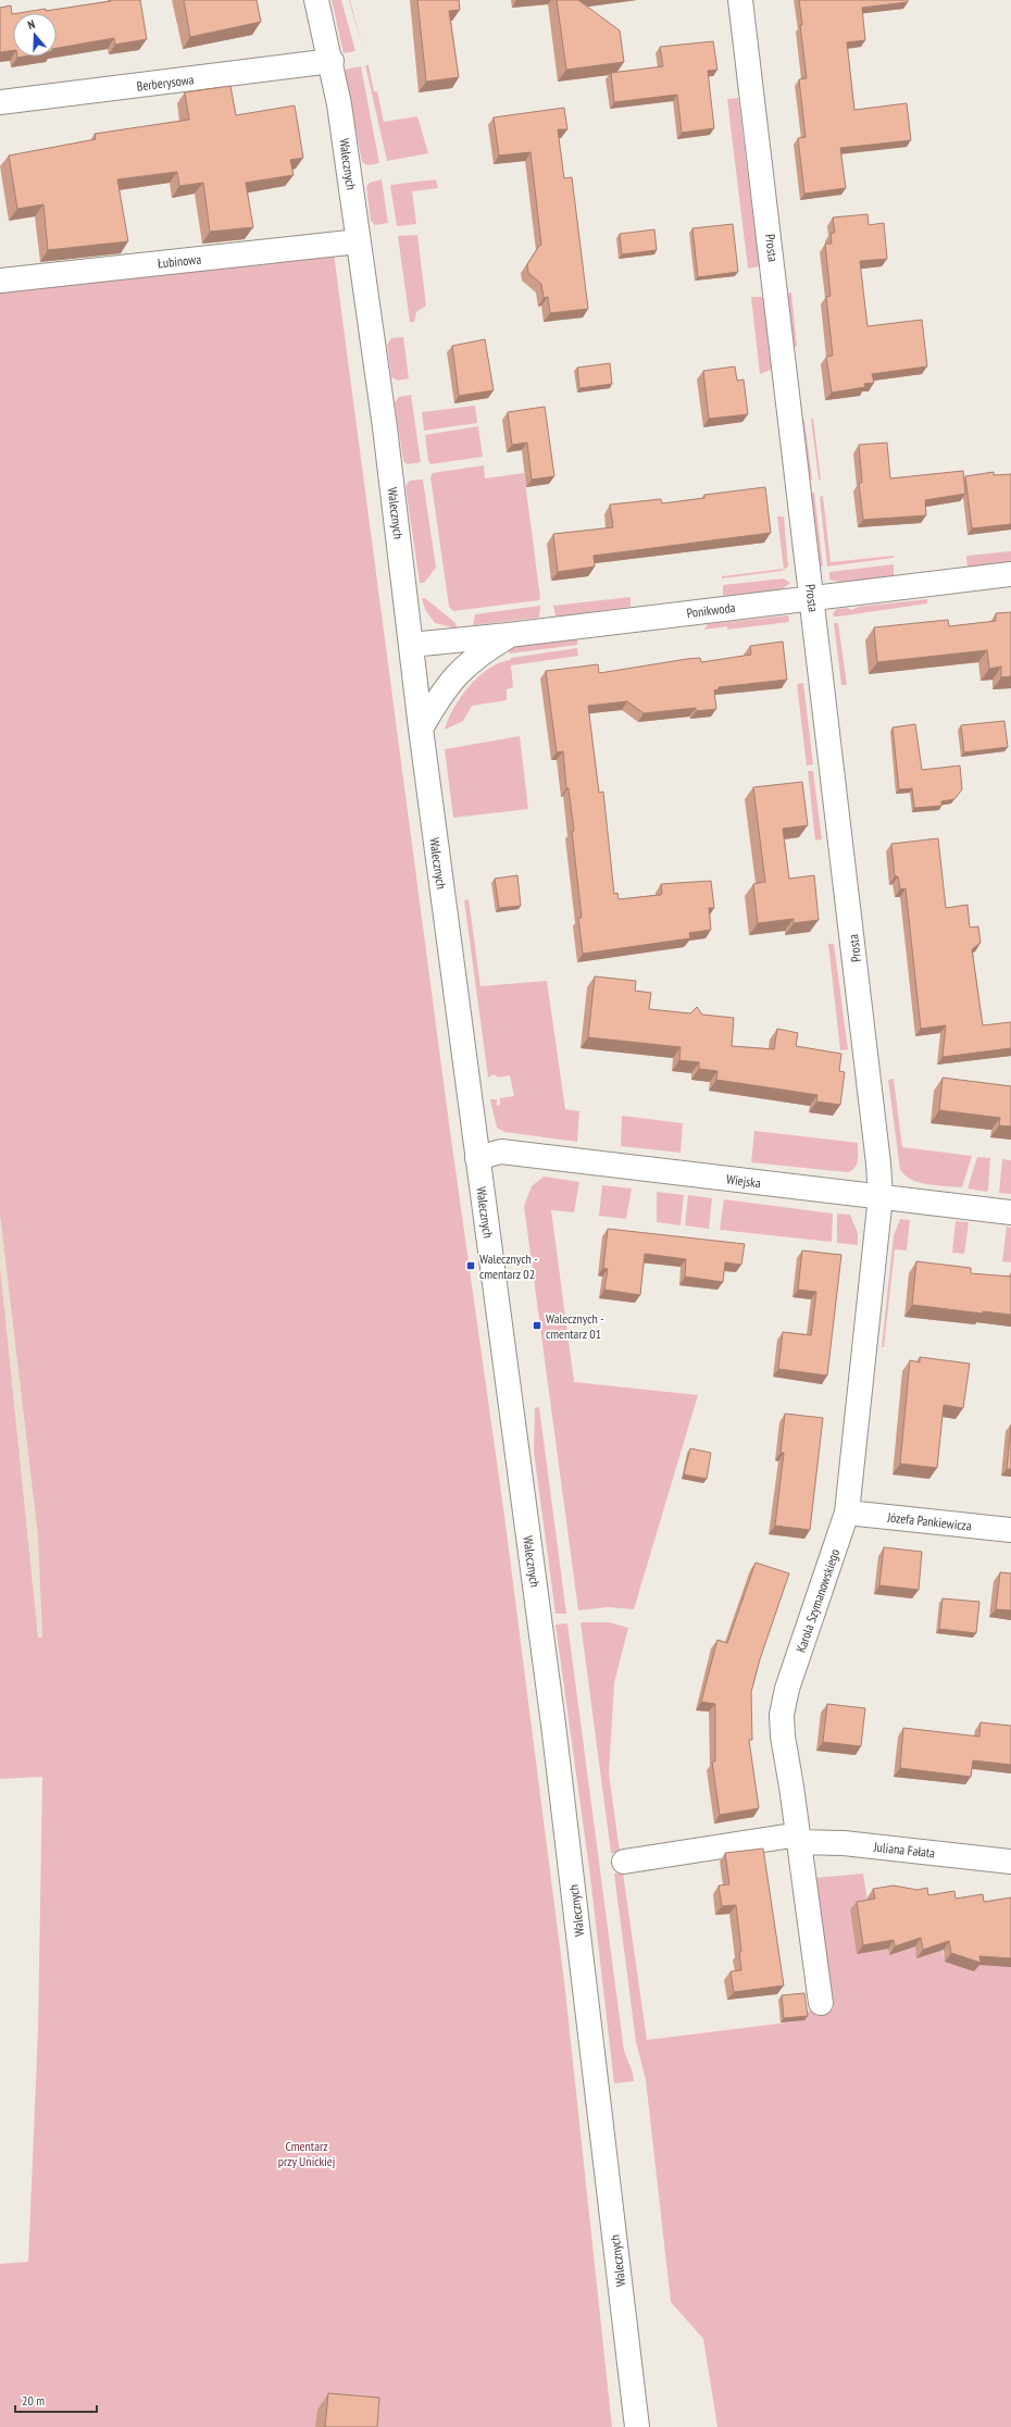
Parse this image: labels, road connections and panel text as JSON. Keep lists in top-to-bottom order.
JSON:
{
  "streets": {
    "street": [
      "Berberysowa",
      "Walecznych",
      "Prosta",
      "Łubinowa",
      "Ponikwoda",
      "Wiejska",
      "Józefa Pankiewicza",
      "Karola Szymanowskiego",
      "Juliana Fałata"
    ]
  },
  "crossings": [
    ["Berberysowa", "Walecznych"],
    ["Walecznych", "Łubinowa"],
    ["Walecznych", "Ponikwoda"],
    ["Walecznych", "Wiejska"],
    ["Prosta", "Ponikwoda"],
    ["Prosta", "Wiejska"],
    ["Prosta", "Karola Szymanowskiego"],
    ["Wiejska", "Karola Szymanowskiego"],
    ["Józefa Pankiewicza", "Karola Szymanowskiego"],
    ["Karola Szymanowskiego", "Juliana Fałata"]
  ],
  "parks": ["Cmentarz przy Unickiej"],
  "places": {
    "transit": ["Walecznych - cmentarz 02", "Walecznych - cmentarz 01"]
  },
  "scale_bar": "20 m",
  "north": "top"
}
